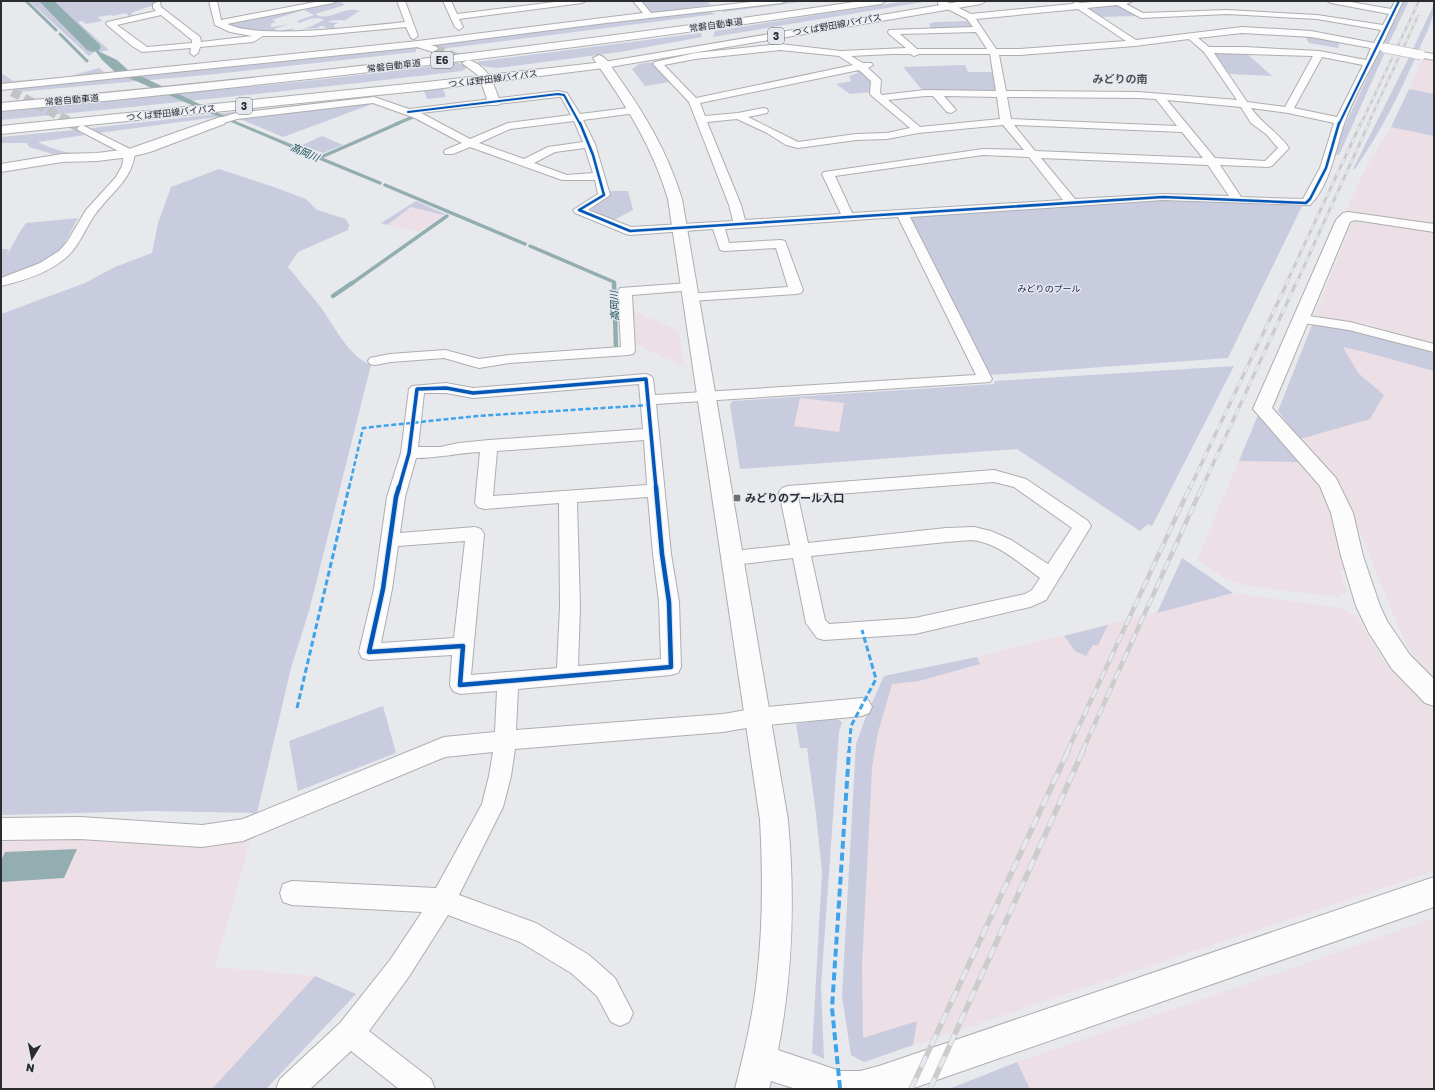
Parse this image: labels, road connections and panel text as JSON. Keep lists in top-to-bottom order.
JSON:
{
  "streets": {
    "main road": [
      "常磐自動車道",
      "つくば野田線バイパス",
      "3",
      "E6"
    ]
  },
  "districts": ["みどりの南"],
  "water": ["高岡川"],
  "parks": ["みどりのプール"],
  "places": {
    "transit": ["みどりのプール入口"]
  },
  "north": "bottom"
}
